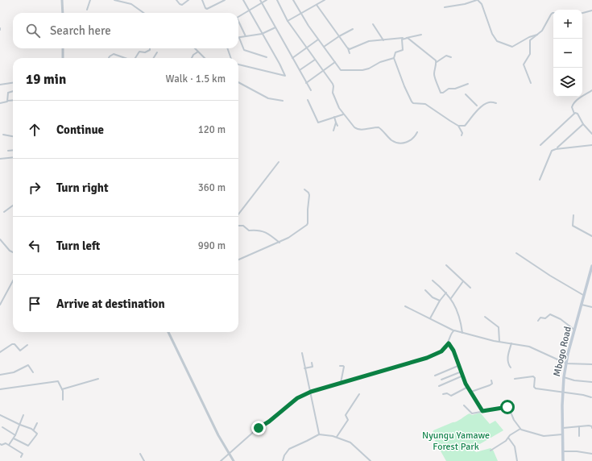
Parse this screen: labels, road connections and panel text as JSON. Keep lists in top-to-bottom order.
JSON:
{
  "streets": {
    "main road": ["Mbogo Road"]
  },
  "parks": ["Nyungu Yamawe Forest Park"],
  "page": {
    "map_buttons": ["+", "−"],
    "search": "Search here",
    "heading": ["19 min", "Walk · 1.5 km"],
    "list": [
      ["Continue", "120 m"],
      ["Turn right", "360 m"],
      ["Turn left", "990 m"],
      "Arrive at destination"
    ]
  }
}
